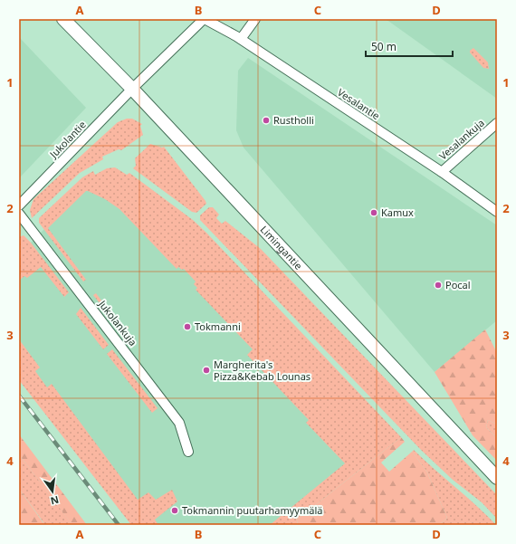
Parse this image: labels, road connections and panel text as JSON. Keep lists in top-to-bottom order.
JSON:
{
  "streets": {
    "main road": ["Limingantie"],
    "street": [
      "Vesalantie",
      "Jukolantie",
      "Vesalankuja",
      "Jukolankuja"
    ]
  },
  "crossings": [
    ["Vesalantie", "Jukolantie"],
    ["Vesalantie", "Vesalankuja"],
    ["Vesalantie", "Limingantie"],
    ["Jukolantie", "Limingantie"]
  ],
  "places": [
    "Rustholli",
    "Kamux",
    "Pocal",
    "Tokmanni",
    "Margherita's Pizza&Kebab Lounas",
    "Tokmannin puutarhamyymälä"
  ],
  "scale_bar": "50 m",
  "north": "bottom",
  "grid": {
    "columns": [
      "A",
      "B",
      "C",
      "D"
    ],
    "rows": [
      "1",
      "2",
      "3",
      "4"
    ]
  }
}
